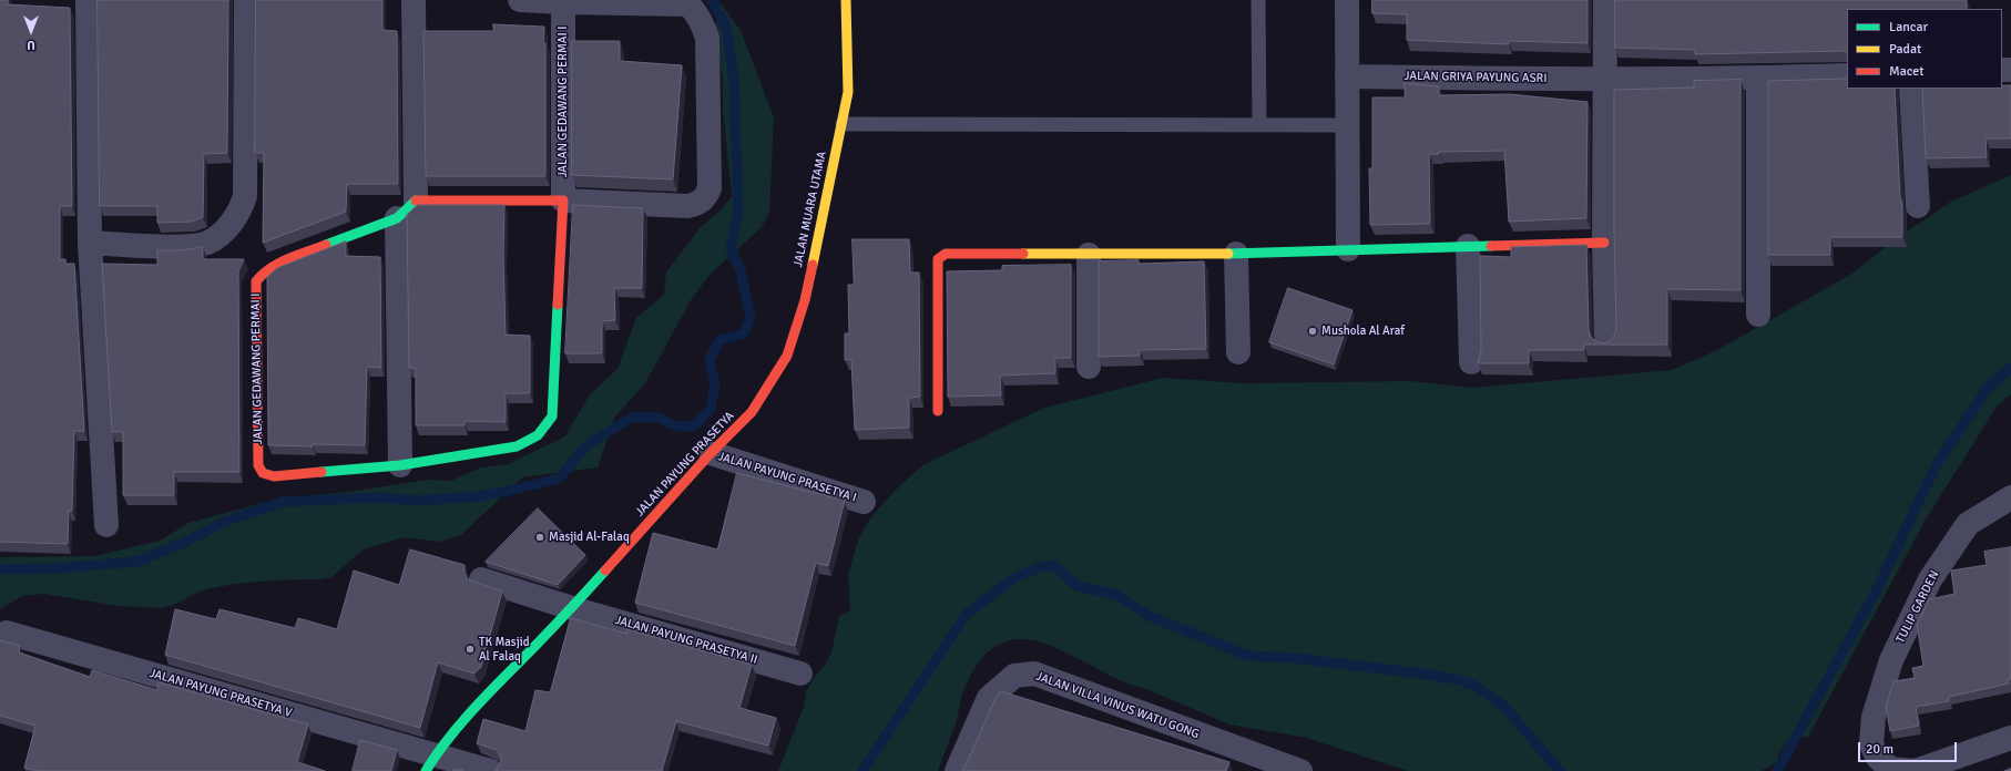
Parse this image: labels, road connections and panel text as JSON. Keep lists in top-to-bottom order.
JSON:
{
  "streets": {
    "street": [
      "JALAN GRIYA PAYUNG ASRI",
      "JALAN GEDAWANG PERMAI I",
      "JALAN MUARA UTAMA",
      "JALAN PAYUNG PRASETYA",
      "JALAN PAYUNG PRASETYA I",
      "TULIP GARDEN",
      "JALAN PAYUNG PRASETYA II",
      "JALAN PAYUNG PRASETYA V",
      "JALAN VILLA VINUS WATU GONG"
    ]
  },
  "crossings": [
    ["JALAN MUARA UTAMA", "JALAN PAYUNG PRASETYA"],
    ["JALAN PAYUNG PRASETYA", "JALAN PAYUNG PRASETYA I"],
    ["JALAN PAYUNG PRASETYA", "JALAN PAYUNG PRASETYA II"],
    ["JALAN PAYUNG PRASETYA", "JALAN PAYUNG PRASETYA V"]
  ],
  "places": ["Mushola Al Araf", "Masjid Al-Falaq", "TK Masjid Al Falaq"],
  "legend": ["Lancar", "Padat", "Macet"],
  "scale_bar": "20 m",
  "north": "bottom"
}
